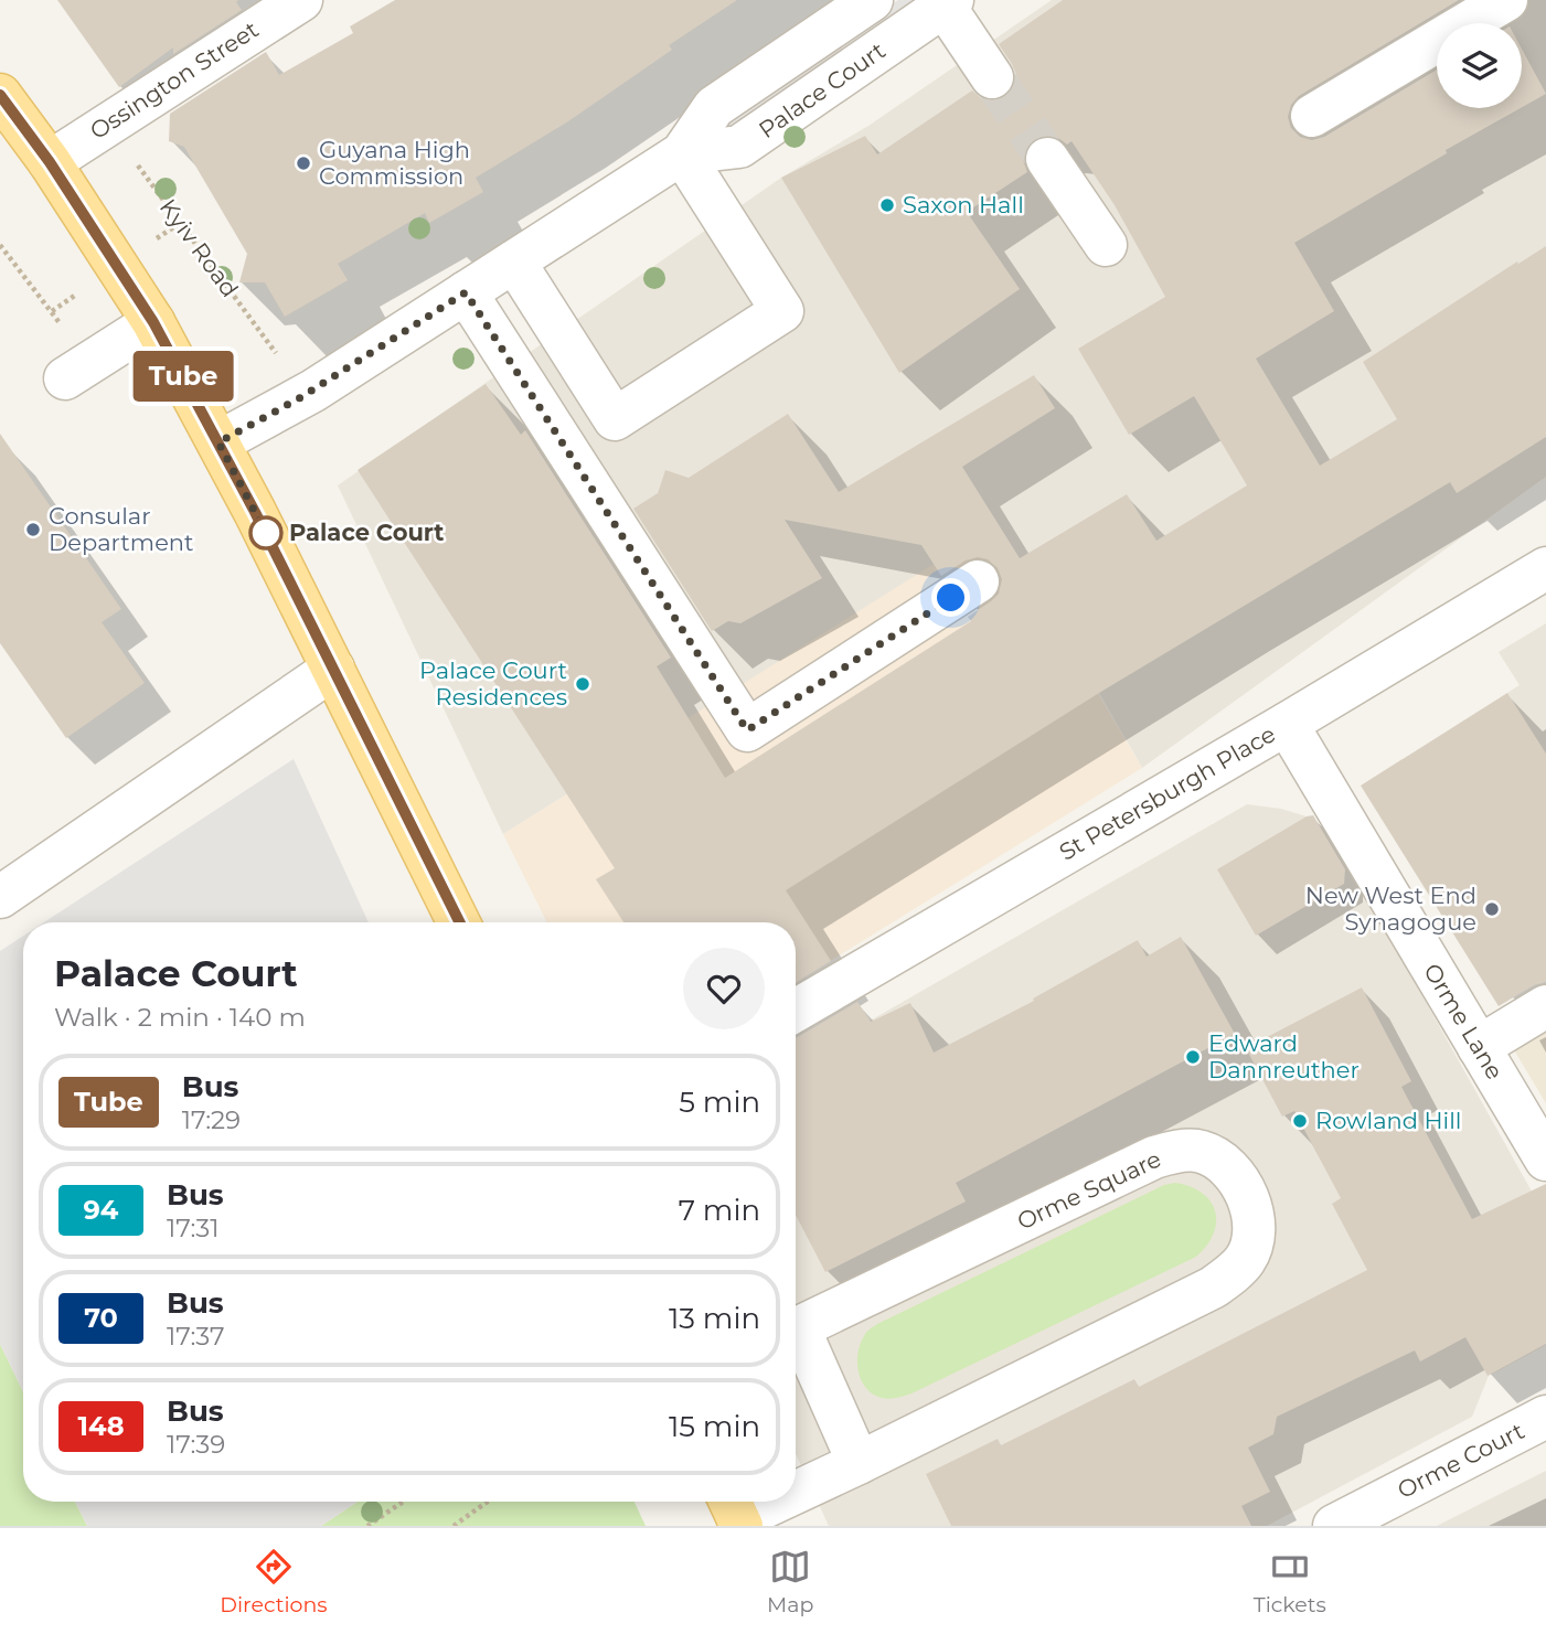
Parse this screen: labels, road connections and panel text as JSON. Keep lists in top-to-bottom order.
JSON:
{
  "streets": {
    "street": [
      "Ossington Street",
      "Palace Court",
      "St Petersburgh Place",
      "Orme Lane",
      "Orme Square",
      "Orme Court"
    ],
    "path": ["Kyiv Road"]
  },
  "crossings": [
    ["St Petersburgh Place", "Orme Lane"]
  ],
  "places": [
    "Guyana High Commission",
    "Saxon Hall",
    "Consular Department",
    "Palace Court",
    "Palace Court Residences",
    "New West End Synagogue",
    "Edward Dannreuther",
    "Rowland Hill"
  ],
  "lines": ["bus line Tube"],
  "page": {
    "on_map": "Tube",
    "heading": ["Palace Court", "Walk · 2 min · 140 m"],
    "list": [
      {
        "mark": "Tube",
        "name": "Bus",
        "note": "17:29",
        "value": "5 min"
      },
      {
        "mark": "94",
        "name": "Bus",
        "note": "17:31",
        "value": "7 min"
      },
      {
        "mark": "70",
        "name": "Bus",
        "note": "17:37",
        "value": "13 min"
      },
      {
        "mark": "148",
        "name": "Bus",
        "note": "17:39",
        "value": "15 min"
      }
    ],
    "tabs": ["Directions", "Map", "Tickets"]
  }
}
